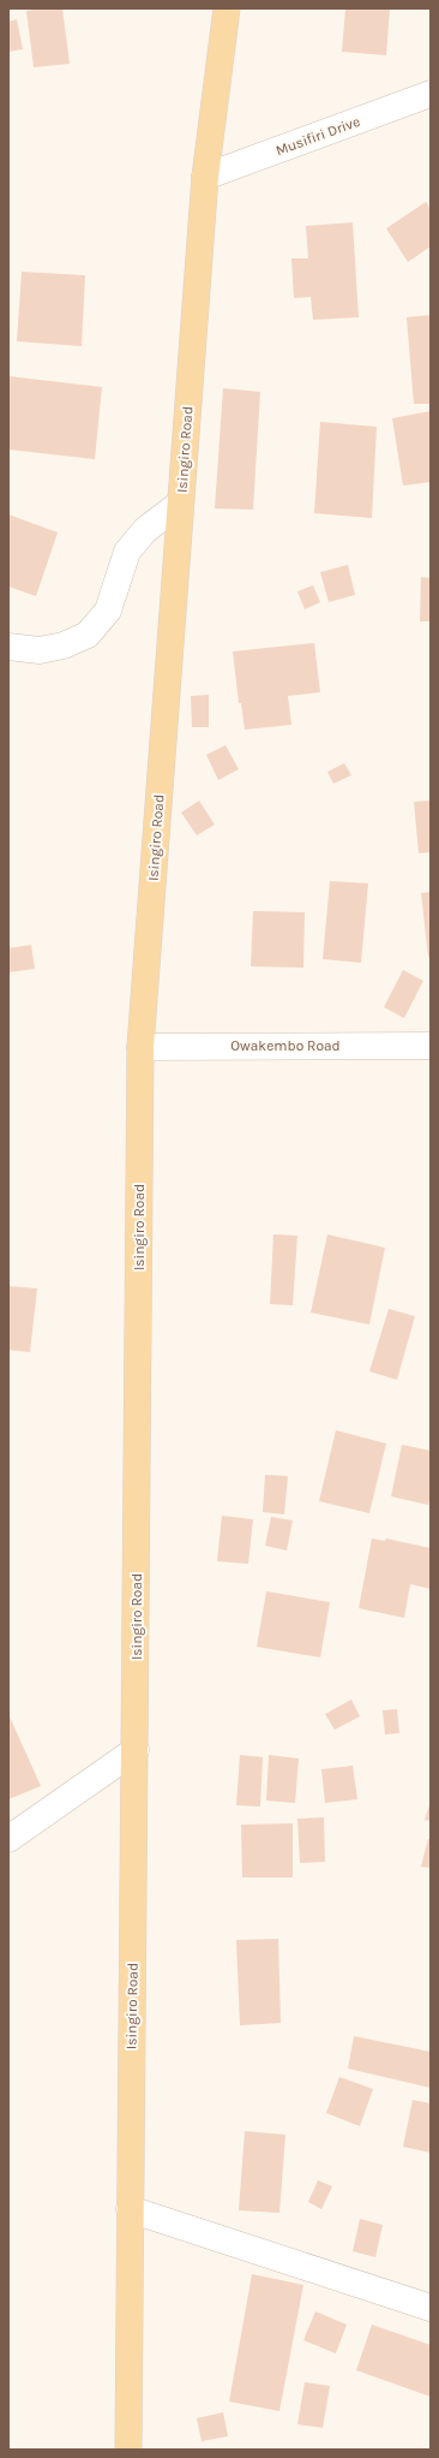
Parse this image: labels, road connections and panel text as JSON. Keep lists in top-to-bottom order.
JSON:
{
  "streets": {
    "main road": ["Isingiro Road"],
    "street": ["Musifiri Drive", "Owakembo Road"]
  },
  "crossings": [
    ["Musifiri Drive", "Isingiro Road"],
    ["Isingiro Road", "Owakembo Road"]
  ]
}
